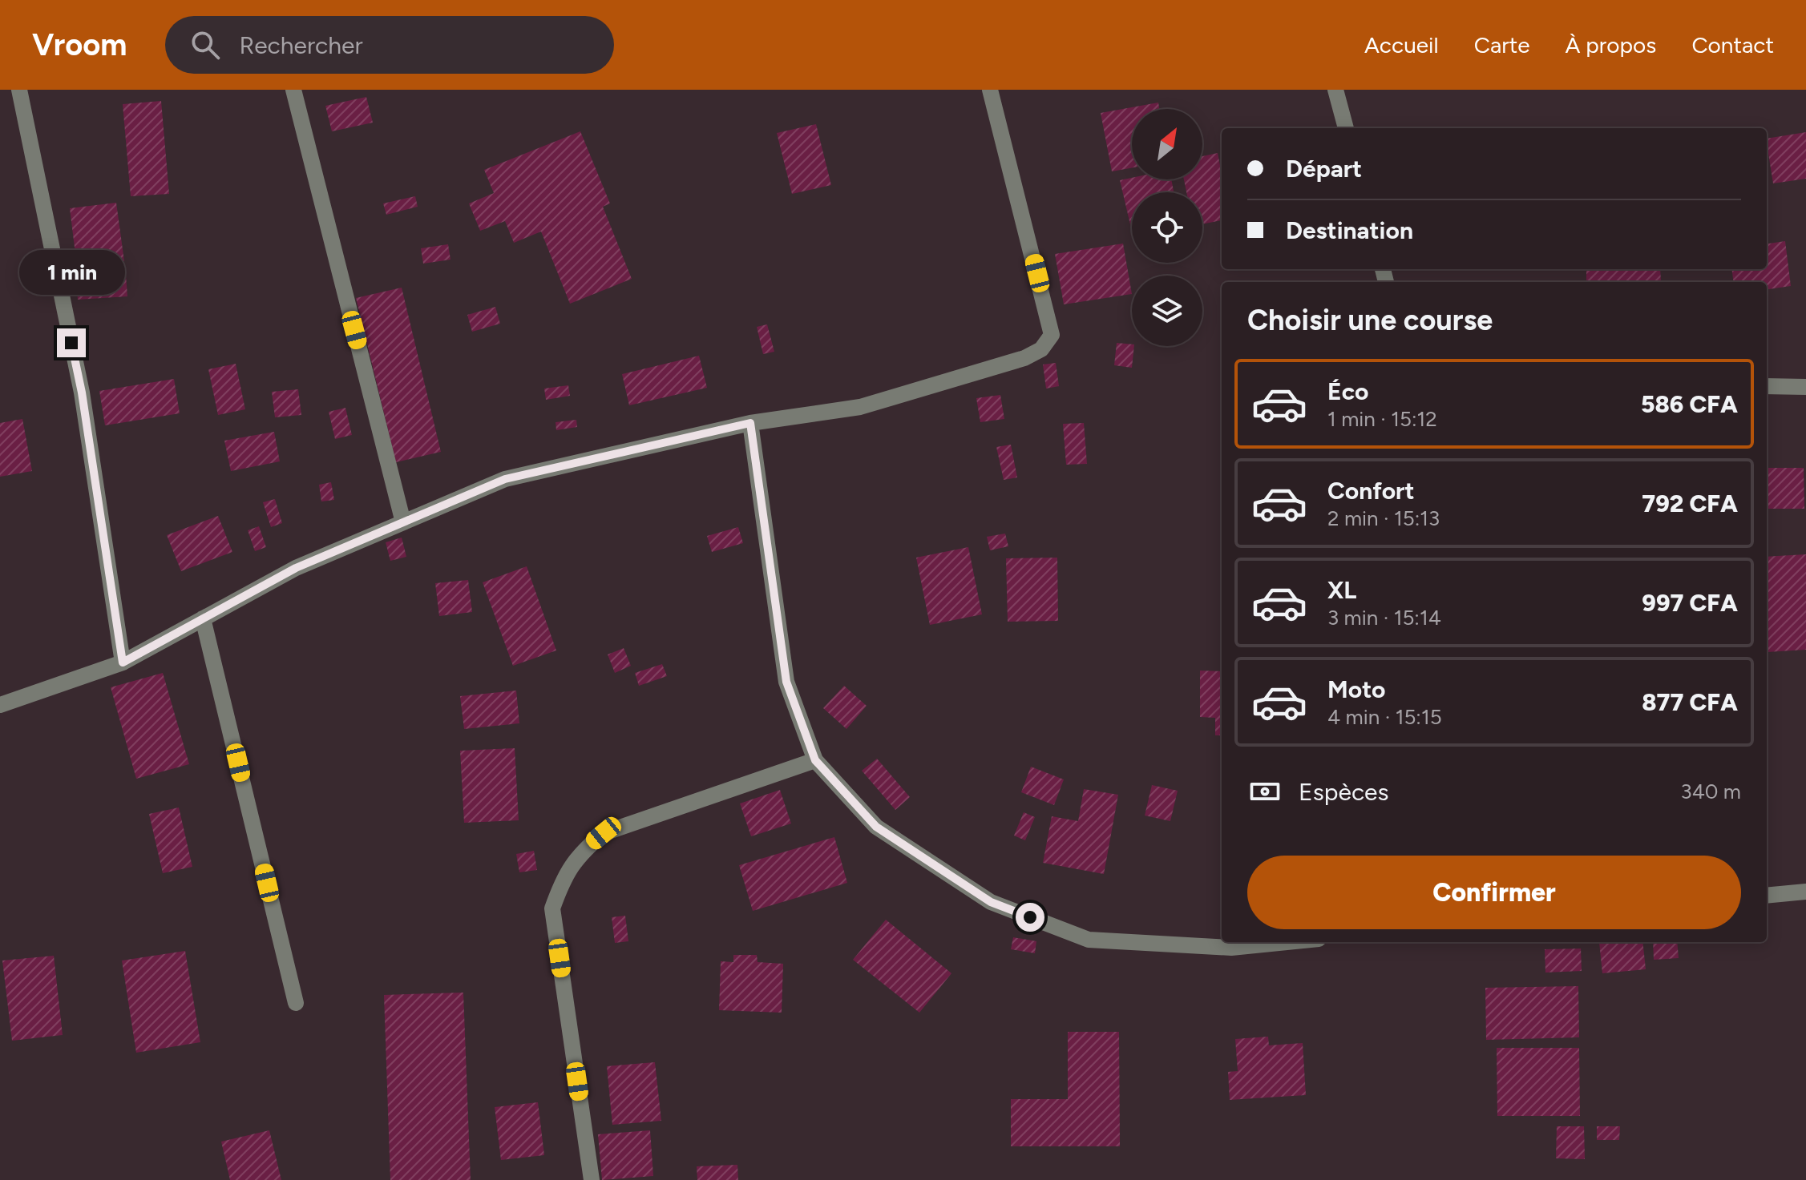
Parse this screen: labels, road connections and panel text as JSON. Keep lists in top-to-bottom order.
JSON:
{
  "north": "top right",
  "page": {
    "header": "Vroom",
    "search": "Rechercher",
    "nav": [
      "Accueil",
      "Carte",
      "À propos",
      "Contact"
    ],
    "banner": ["Départ", "Destination"],
    "bubble": "1 min",
    "heading": "Choisir une course",
    "list": [
      {
        "name": "Éco",
        "note": "1 min · 15:12",
        "value": "586 CFA"
      },
      {
        "name": "Confort",
        "note": "2 min · 15:13",
        "value": "792 CFA"
      },
      {
        "name": "XL",
        "note": "3 min · 15:14",
        "value": "997 CFA"
      },
      {
        "name": "Moto",
        "note": "4 min · 15:15",
        "value": "877 CFA"
      }
    ],
    "pay": ["Espèces", "340 m"],
    "buttons": "Confirmer"
  }
}
